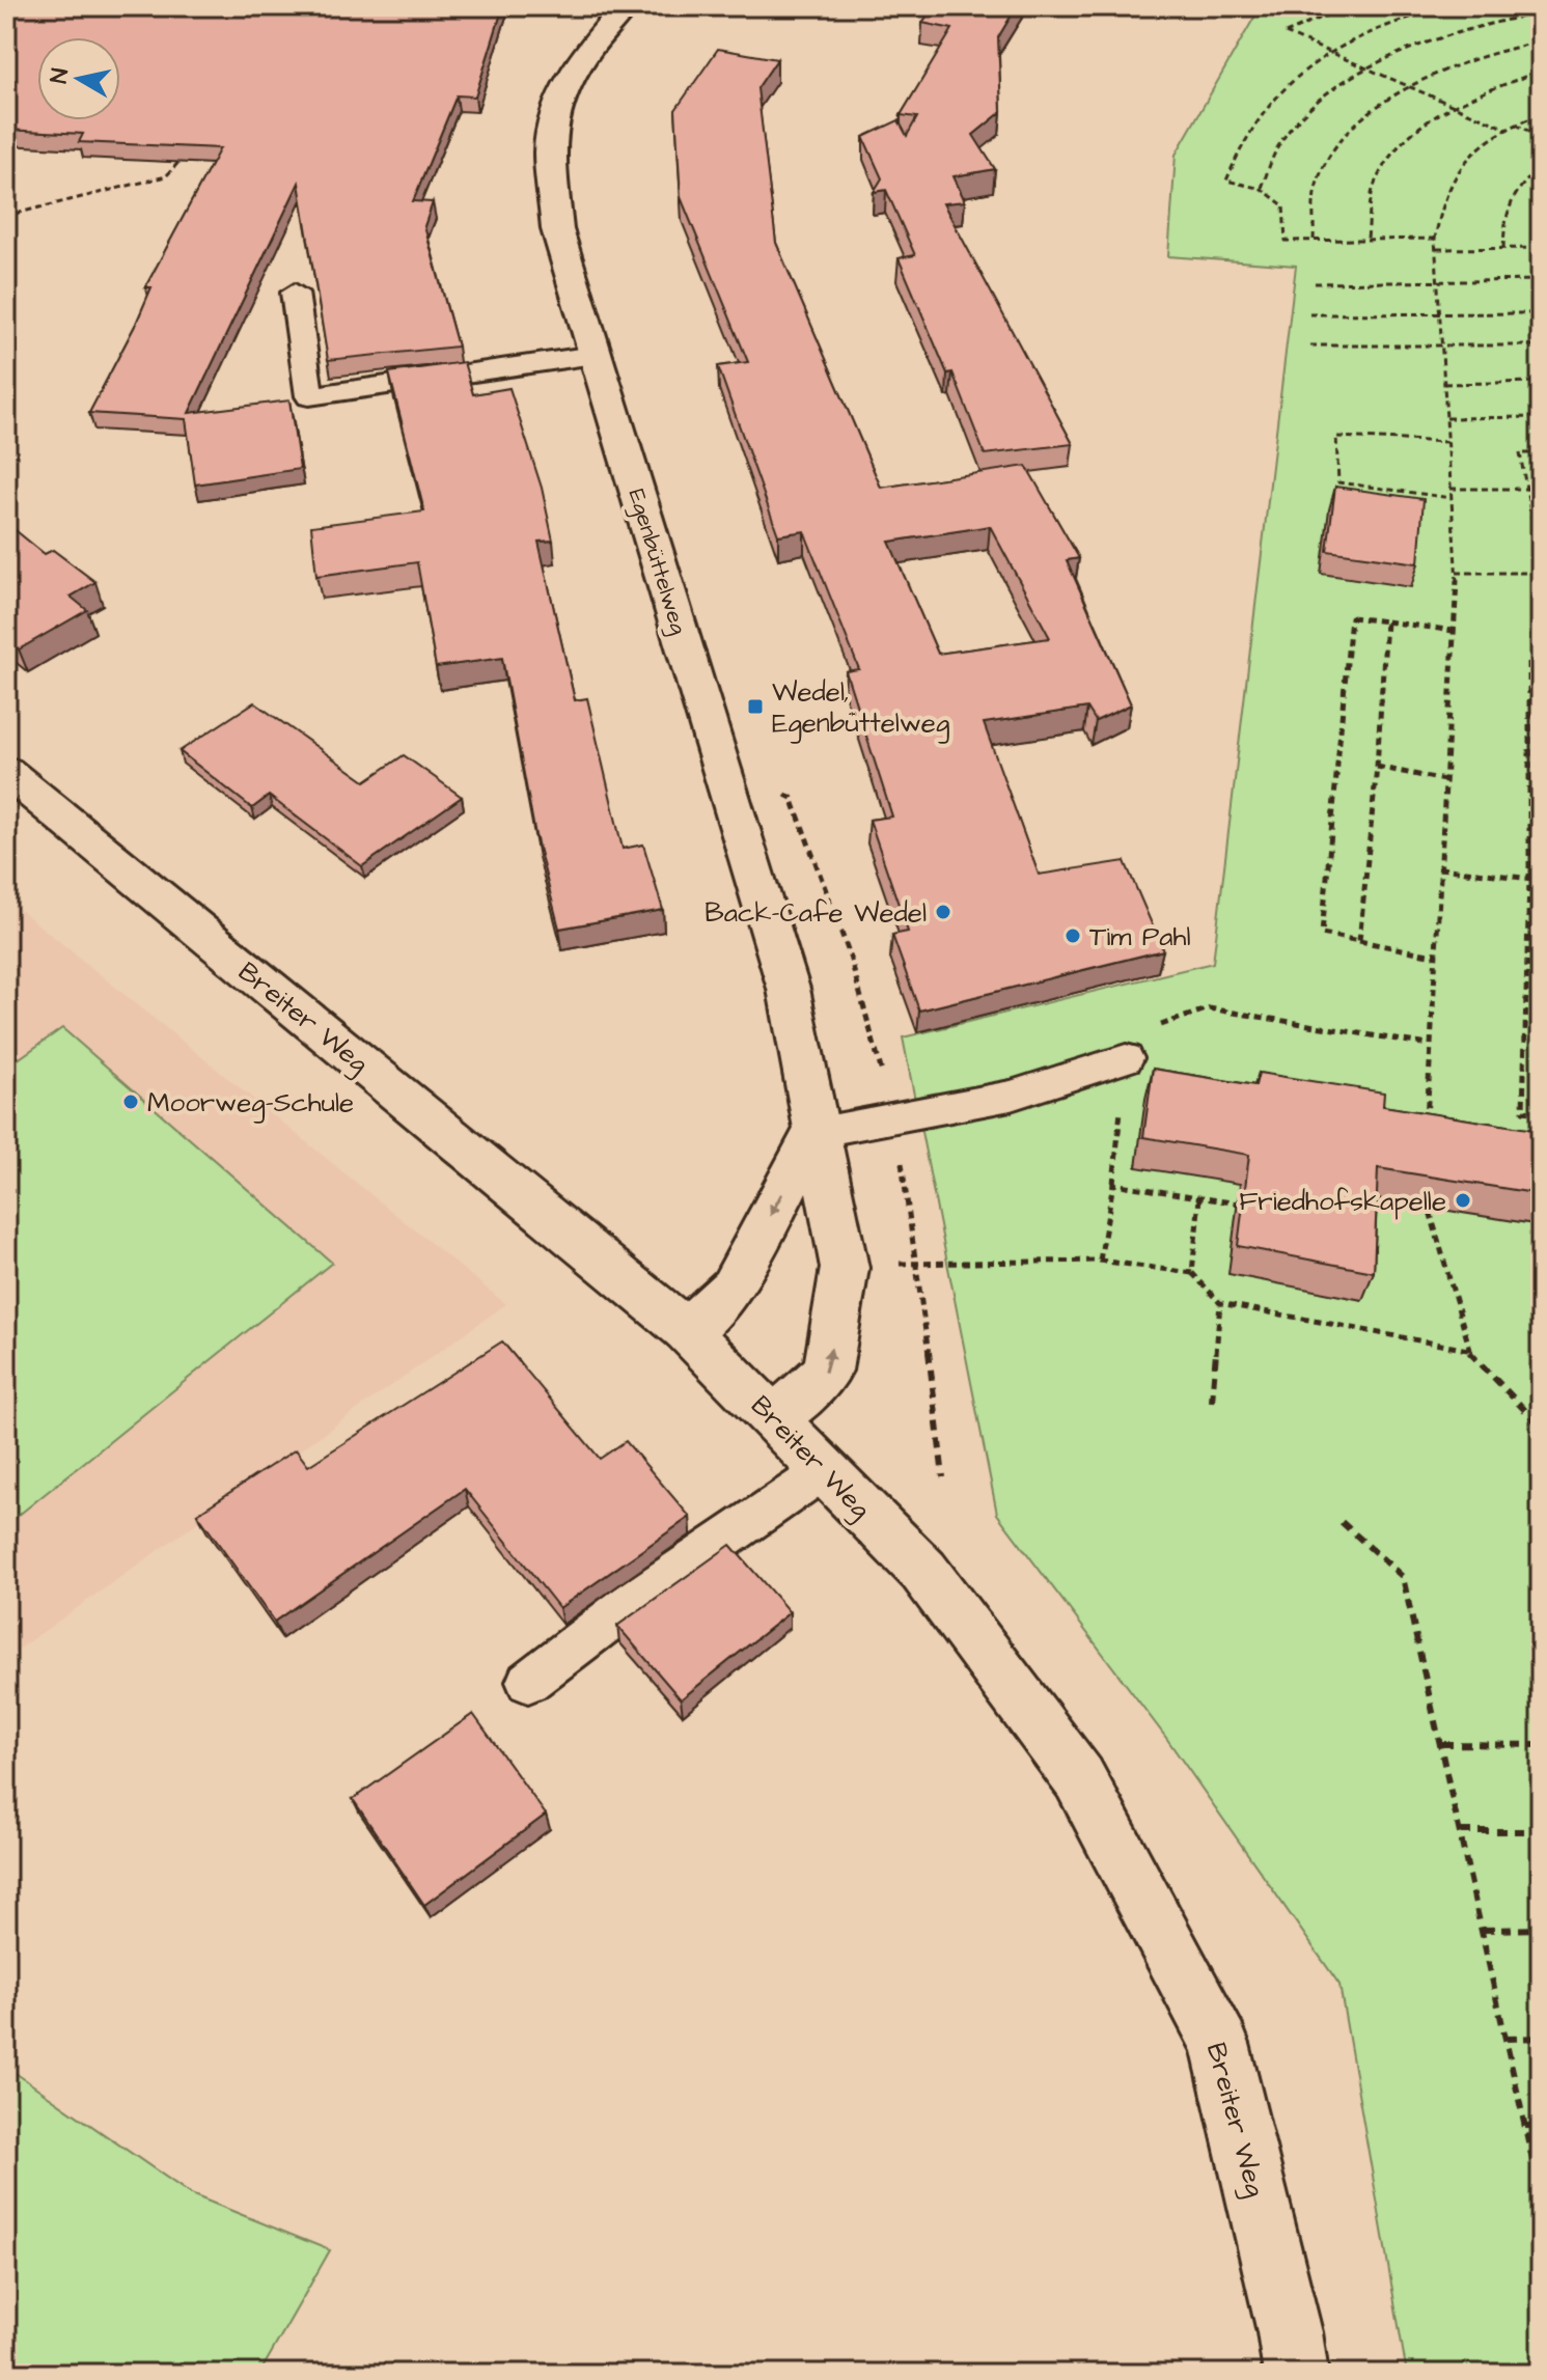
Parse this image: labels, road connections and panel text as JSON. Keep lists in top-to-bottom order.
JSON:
{
  "streets": {
    "street": ["Egenbüttelweg", "Breiter Weg"]
  },
  "crossings": [
    ["Egenbüttelweg", "Breiter Weg"]
  ],
  "places": {
    "transit": ["Wedel, Egenbüttelweg"],
    "other": [
      "Back-Cafe Wedel",
      "Tim Pahl",
      "Moorweg-Schule",
      "Friedhofskapelle"
    ]
  },
  "north": "left"
}
